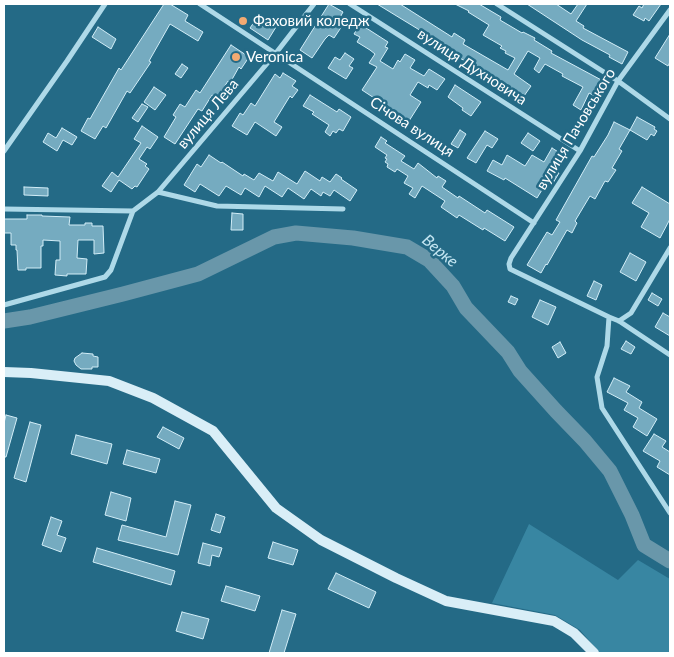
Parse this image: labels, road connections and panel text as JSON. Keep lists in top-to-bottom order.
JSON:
{
  "streets": {
    "street": [
      "вулиця Духновича",
      "вулиця Лева",
      "Січова вулиця",
      "вулиця Пачовського"
    ]
  },
  "crossings": [
    ["вулиця Духновича", "вулиця Пачовського"],
    ["вулиця Лева", "Січова вулиця"],
    ["Січова вулиця", "вулиця Пачовського"]
  ],
  "water": ["Верке"],
  "places": ["Фаховий коледж", "Veronica"]
}
